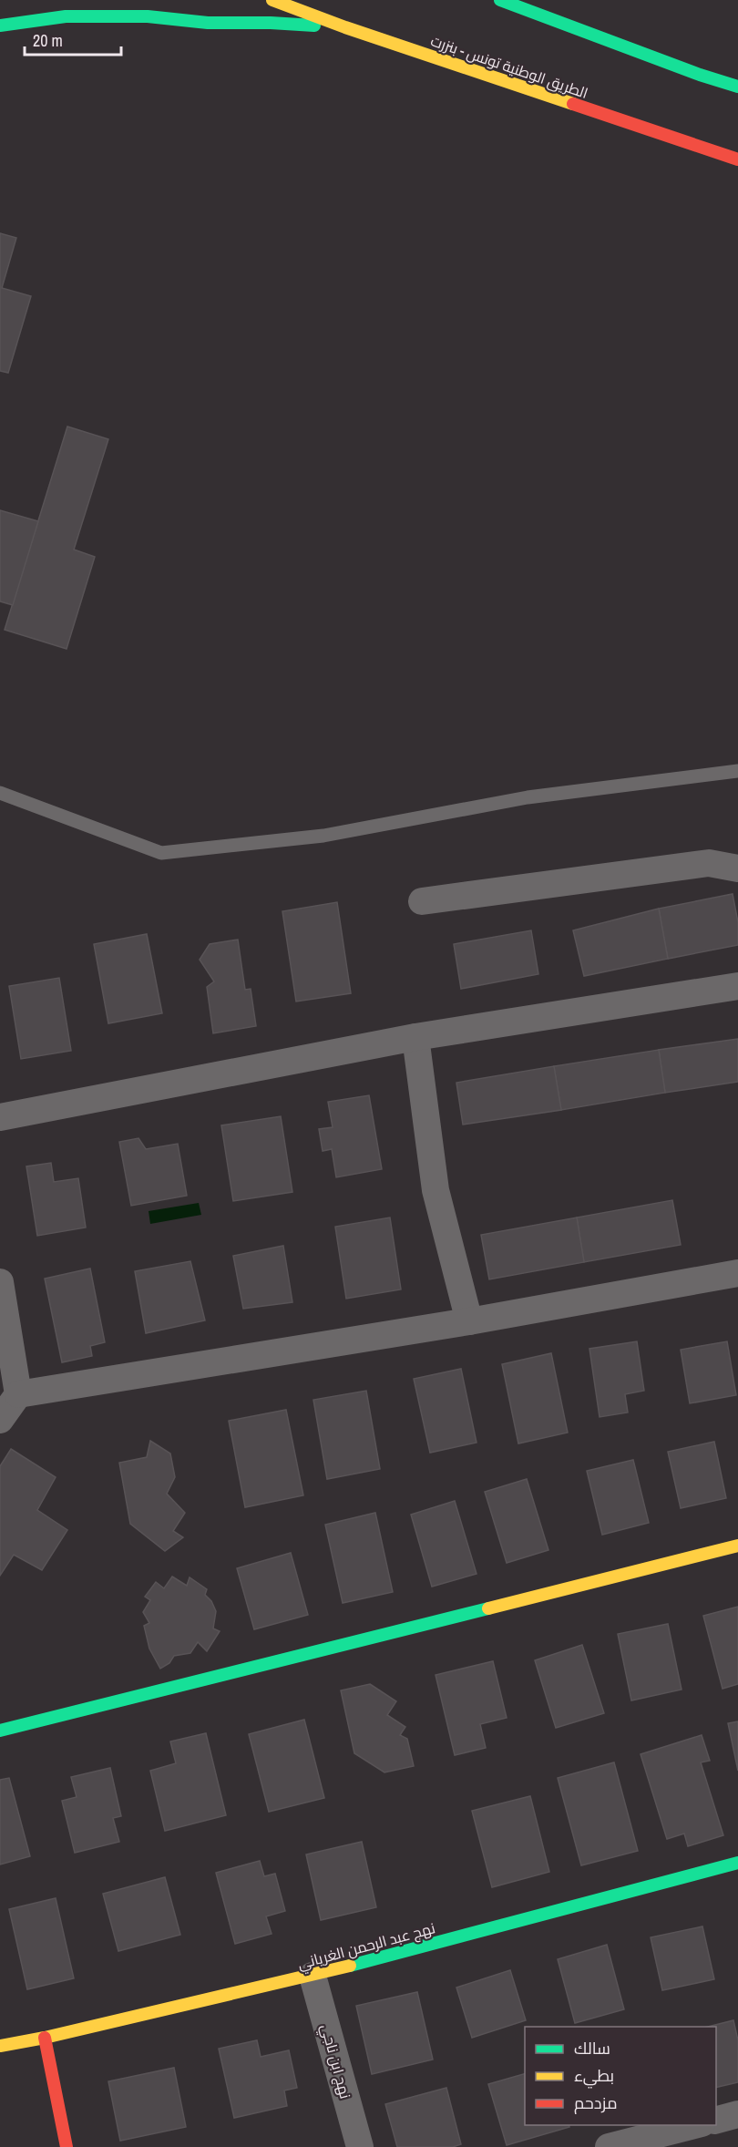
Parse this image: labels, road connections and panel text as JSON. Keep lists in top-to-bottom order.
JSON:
{
  "streets": {
    "main road": ["الطريق الوطنية تونس - بنزرت", "نهج عبد الرحمن الغرياني"],
    "street": ["نهج ابن ناجي"]
  },
  "crossings": [
    ["نهج عبد الرحمن الغرياني", "نهج ابن ناجي"]
  ],
  "legend": ["سالك", "بطيء", "مزدحم"],
  "scale_bar": "20 m"
}
